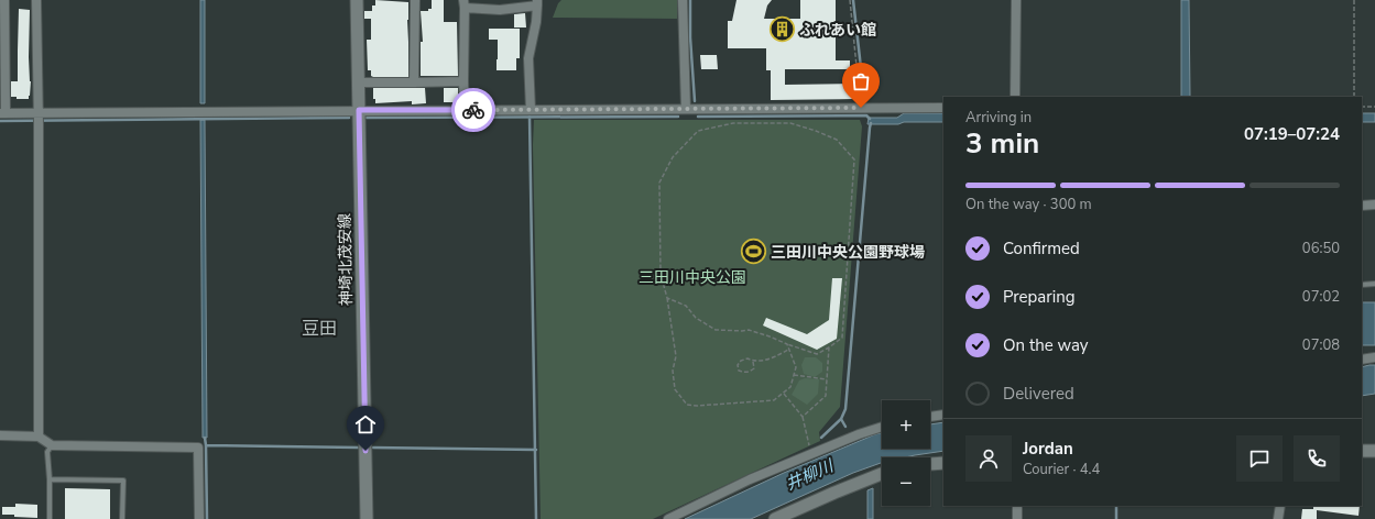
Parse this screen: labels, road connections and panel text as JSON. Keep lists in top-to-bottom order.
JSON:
{
  "streets": {
    "main road": ["神埼北茂安線"]
  },
  "districts": ["豆田"],
  "water": ["井柳川"],
  "parks": ["三田川中央公園"],
  "places": {
    "building": ["ふれあい館"],
    "sports": ["三田川中央公園野球場"]
  },
  "page": {
    "heading": ["3 min", "Arriving in", "07:19–07:24"],
    "panel": ["Jordan", "Courier · 4.4"],
    "bar": "On the way · 300 m",
    "list": [
      ["Confirmed", "06:50"],
      ["Preparing", "07:02"],
      ["On the way", "07:08"],
      "Delivered"
    ],
    "map_buttons": ["+", "−"]
  }
}
